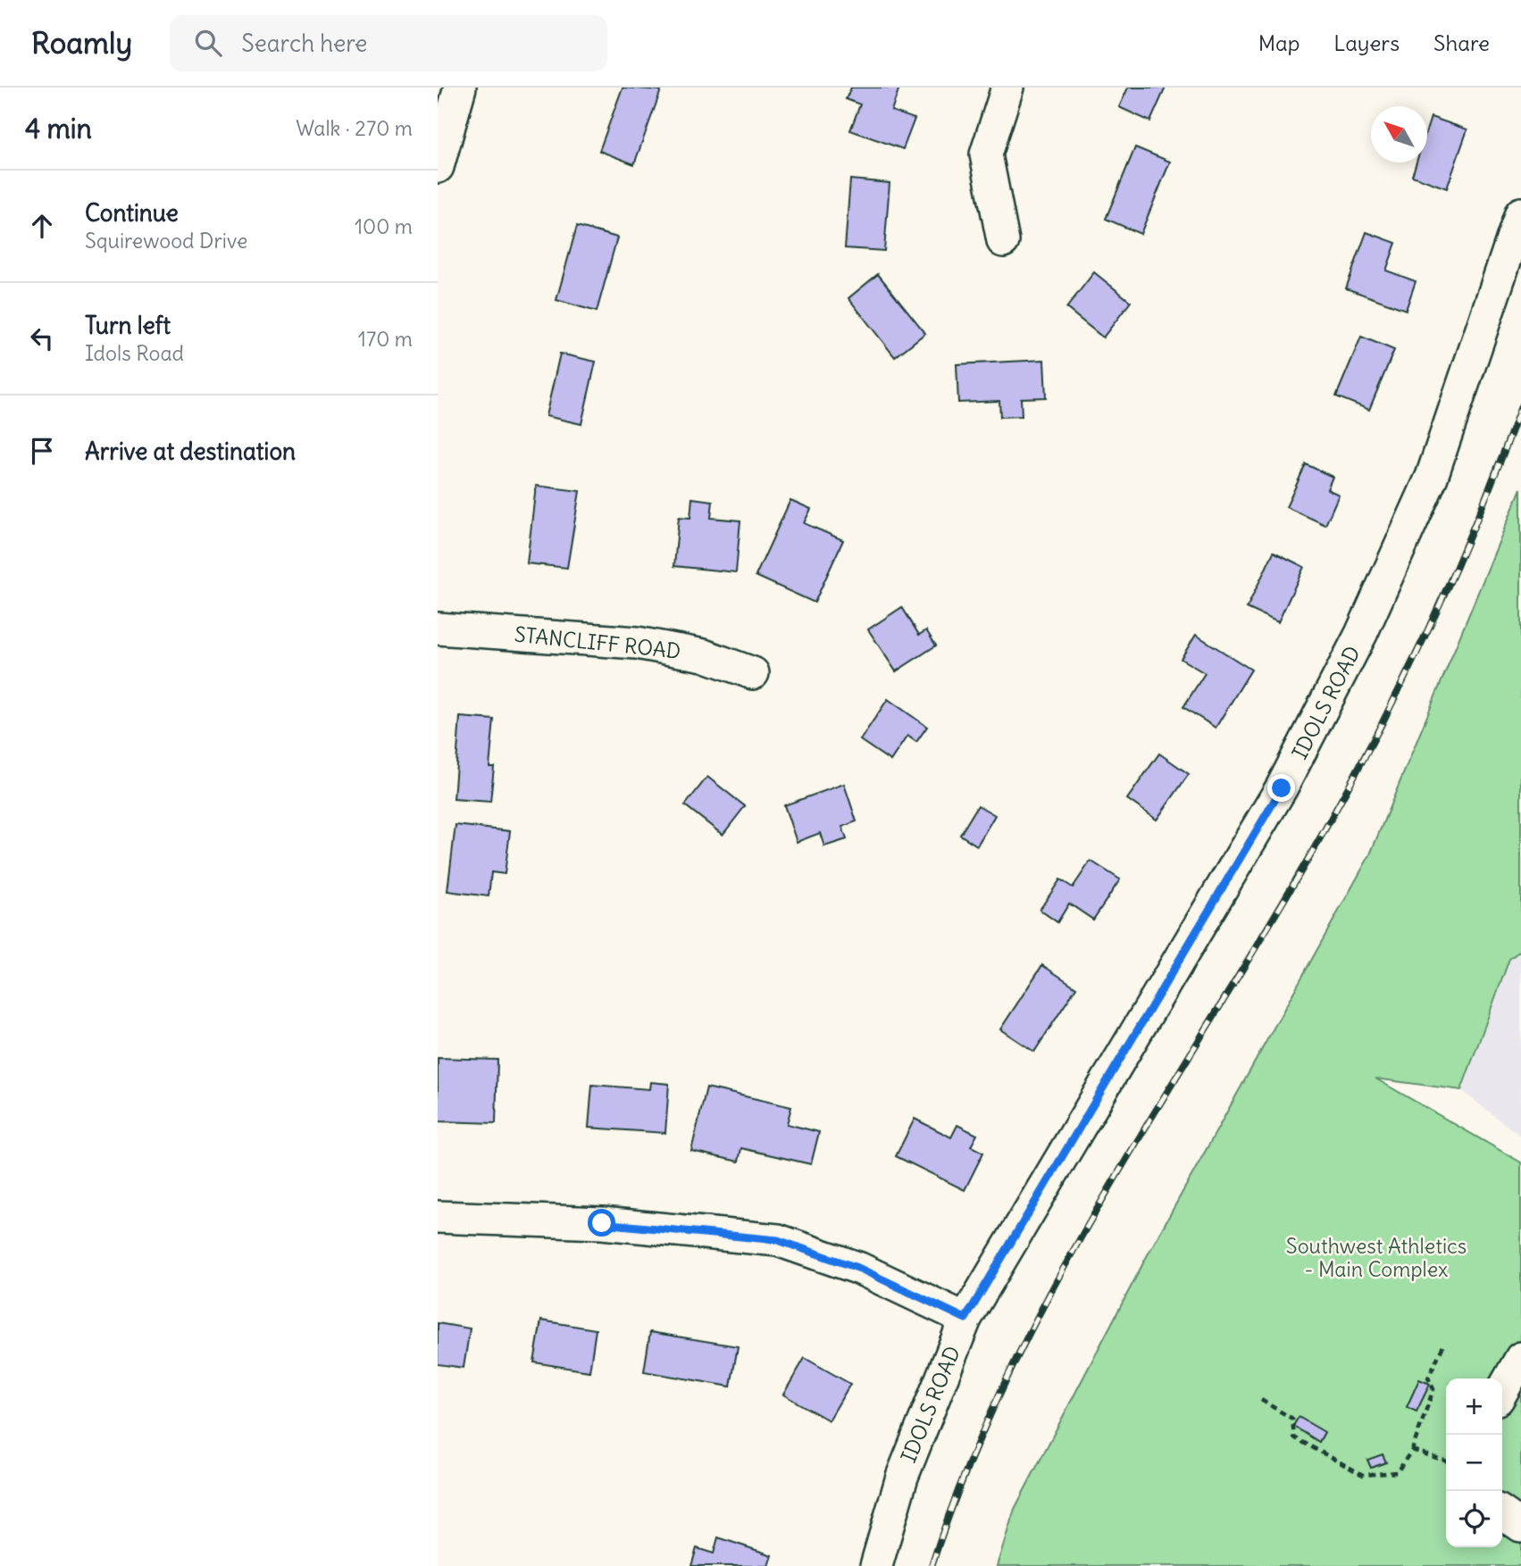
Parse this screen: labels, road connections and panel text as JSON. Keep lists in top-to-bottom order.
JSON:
{
  "streets": {
    "street": ["STANCLIFF ROAD", "IDOLS ROAD"]
  },
  "parks": ["Southwest Athletics - Main Complex"],
  "north": "top left",
  "page": {
    "header": "Roamly",
    "search": "Search here",
    "nav": ["Map", "Layers", "Share"],
    "heading": ["4 min", "Walk · 270 m"],
    "list": [
      ["Continue", "Squirewood Drive", "100 m"],
      ["Turn left", "Idols Road", "170 m"],
      "Arrive at destination"
    ],
    "map_buttons": ["+", "−"]
  }
}
